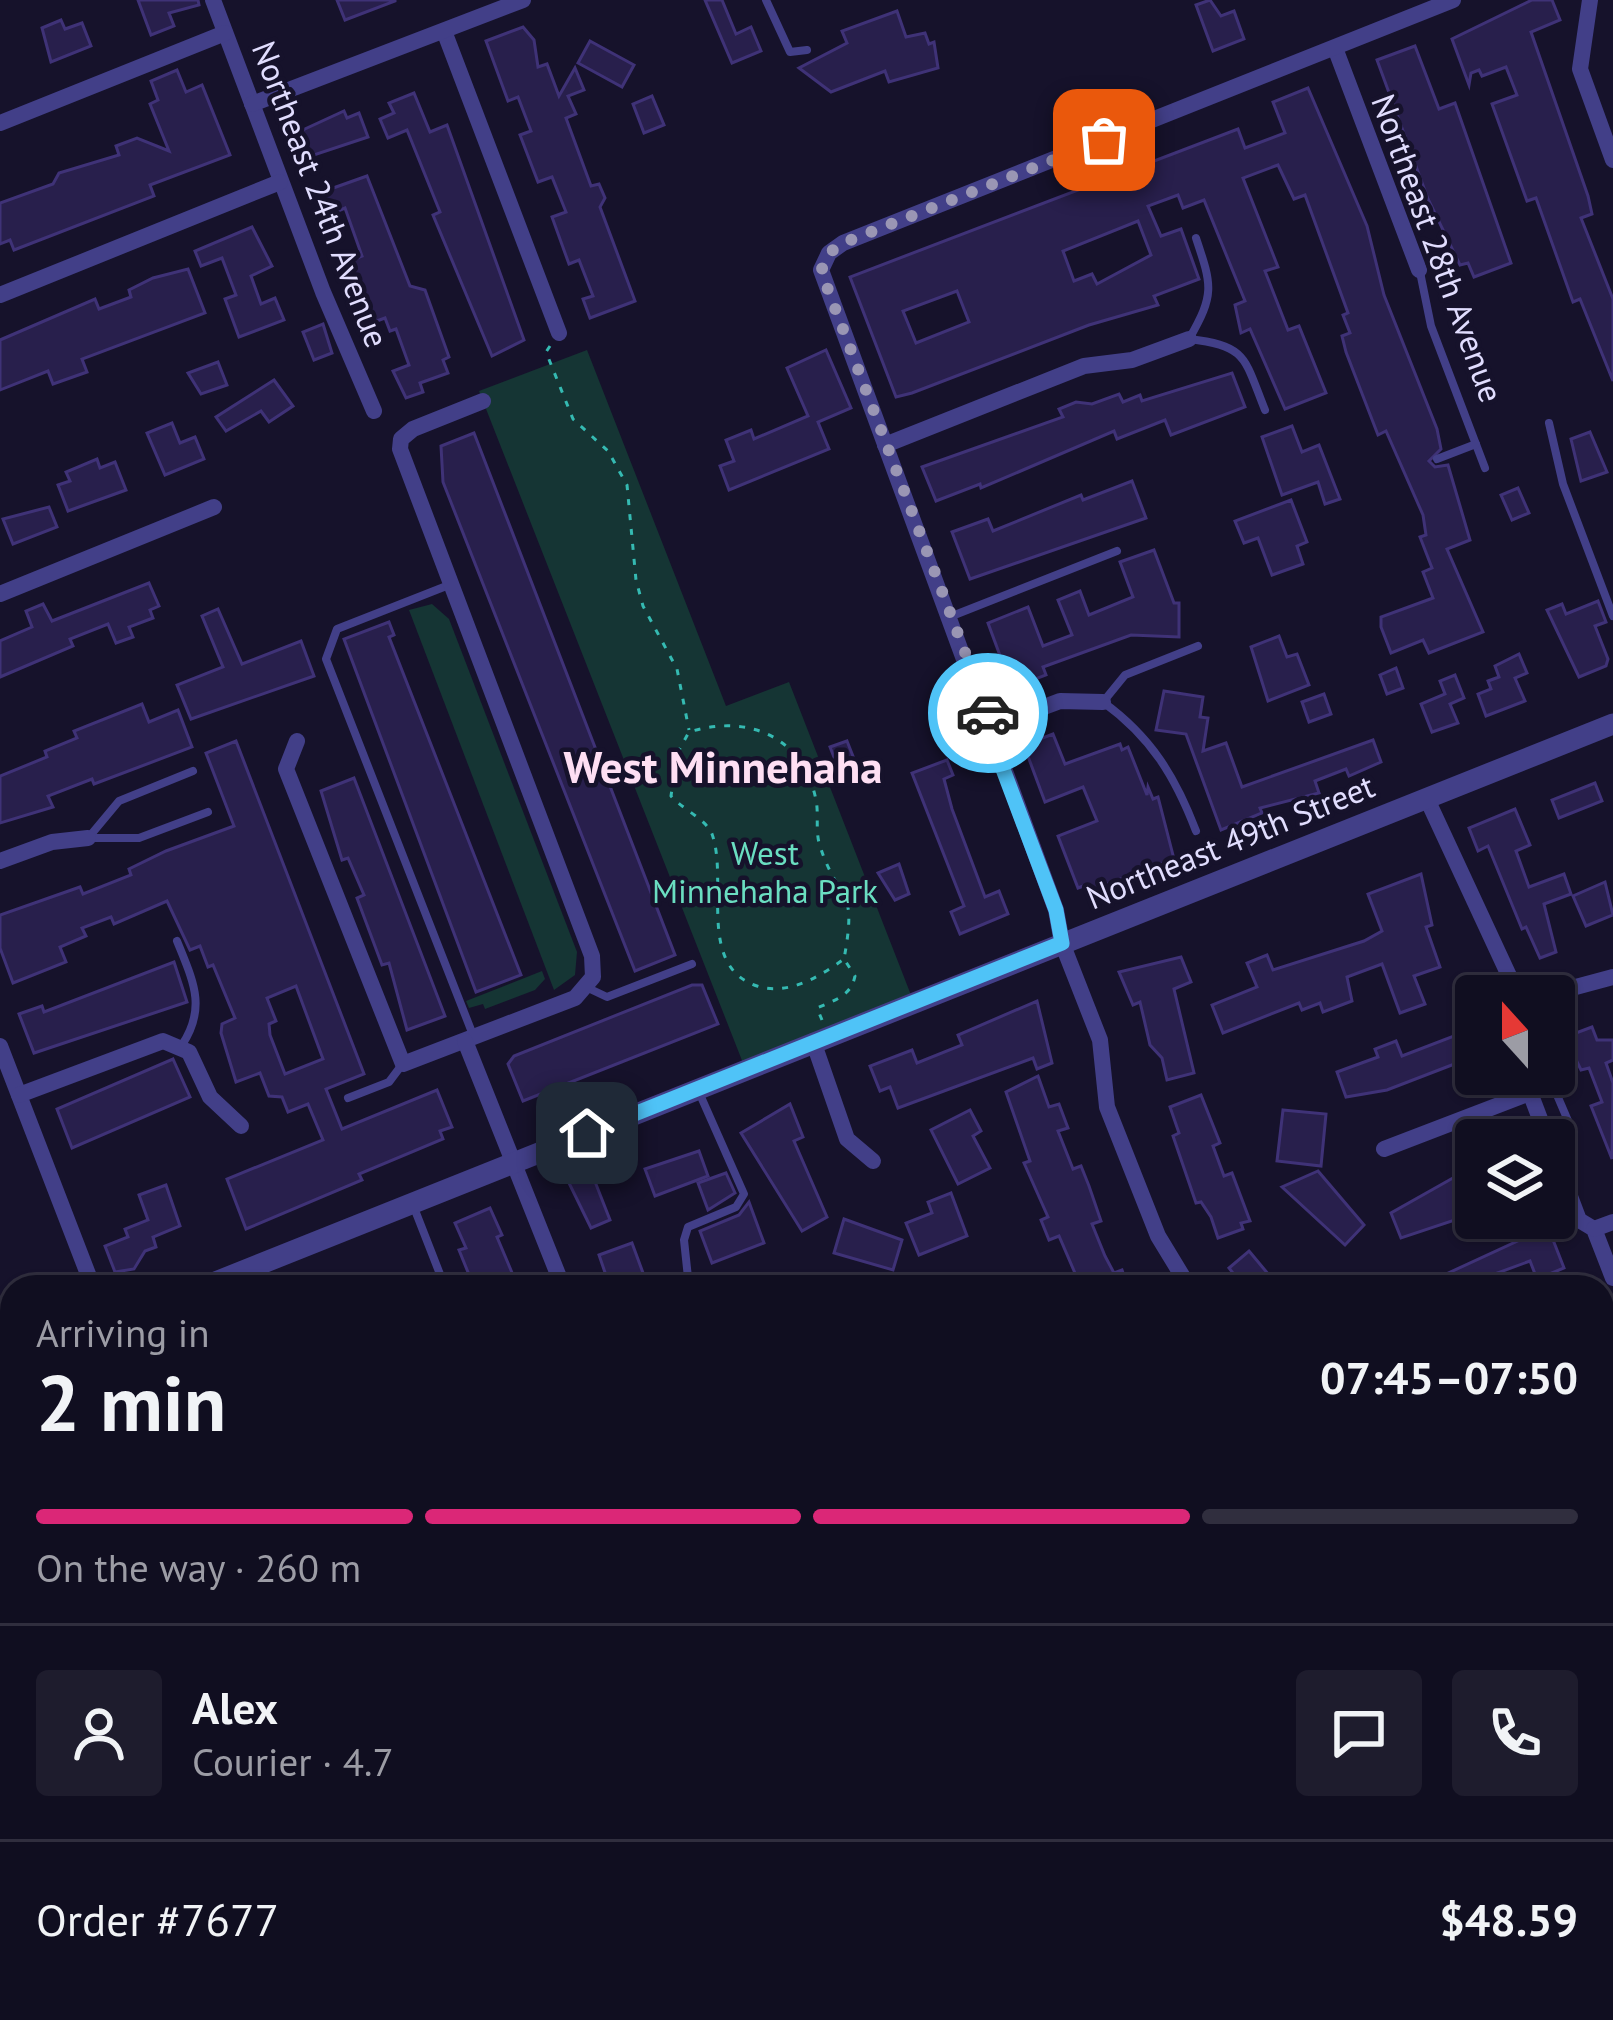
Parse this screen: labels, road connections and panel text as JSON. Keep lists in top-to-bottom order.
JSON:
{
  "streets": {
    "street": ["Northeast 24th Avenue", "Northeast 28th Avenue", "Northeast 49th Street"]
  },
  "districts": ["West Minnehaha"],
  "parks": ["West Minnehaha Park"],
  "north": "top",
  "page": {
    "heading": ["2 min", "Arriving in", "07:45–07:50"],
    "panel": [
      "Alex",
      "Courier · 4.7",
      "Order #7677",
      "$48.59"
    ],
    "bar": "On the way · 260 m"
  }
}
